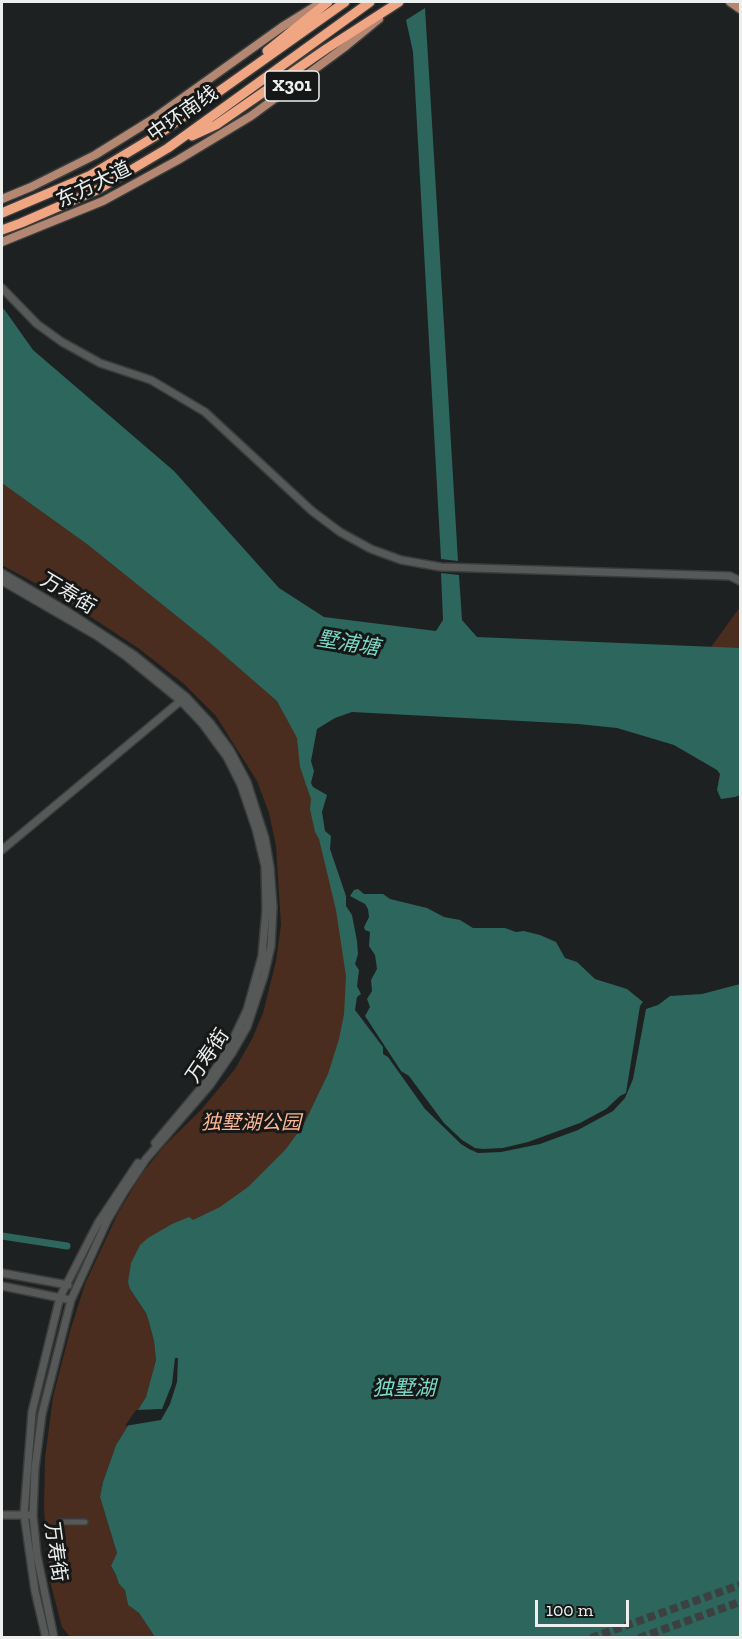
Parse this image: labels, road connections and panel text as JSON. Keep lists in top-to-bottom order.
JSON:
{
  "streets": {
    "highway": ["中环南线"],
    "main road": ["X301", "东方大道"],
    "street": ["万寿街"]
  },
  "water": ["墅浦塘", "独墅湖"],
  "parks": ["独墅湖公园"],
  "scale_bar": "100 m"
}
